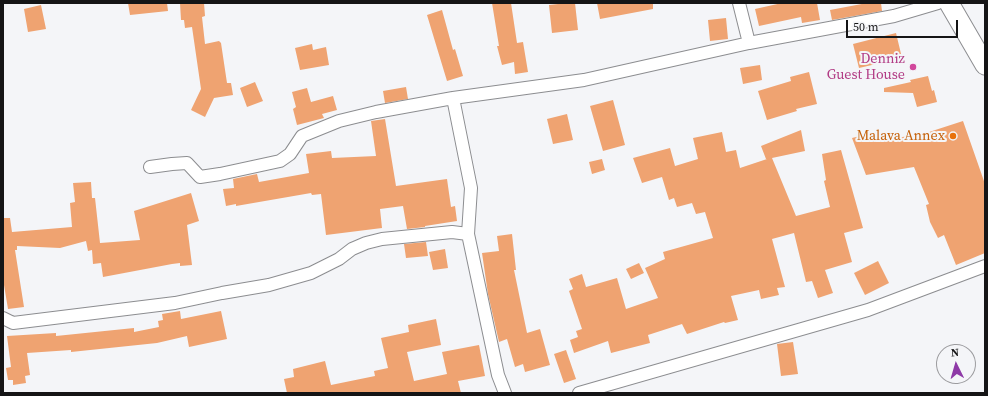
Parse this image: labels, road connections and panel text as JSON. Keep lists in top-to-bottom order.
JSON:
{
  "places": ["Denniz Guest House", "Malava Annex"],
  "scale_bar": "50 m",
  "north": "top"
}
